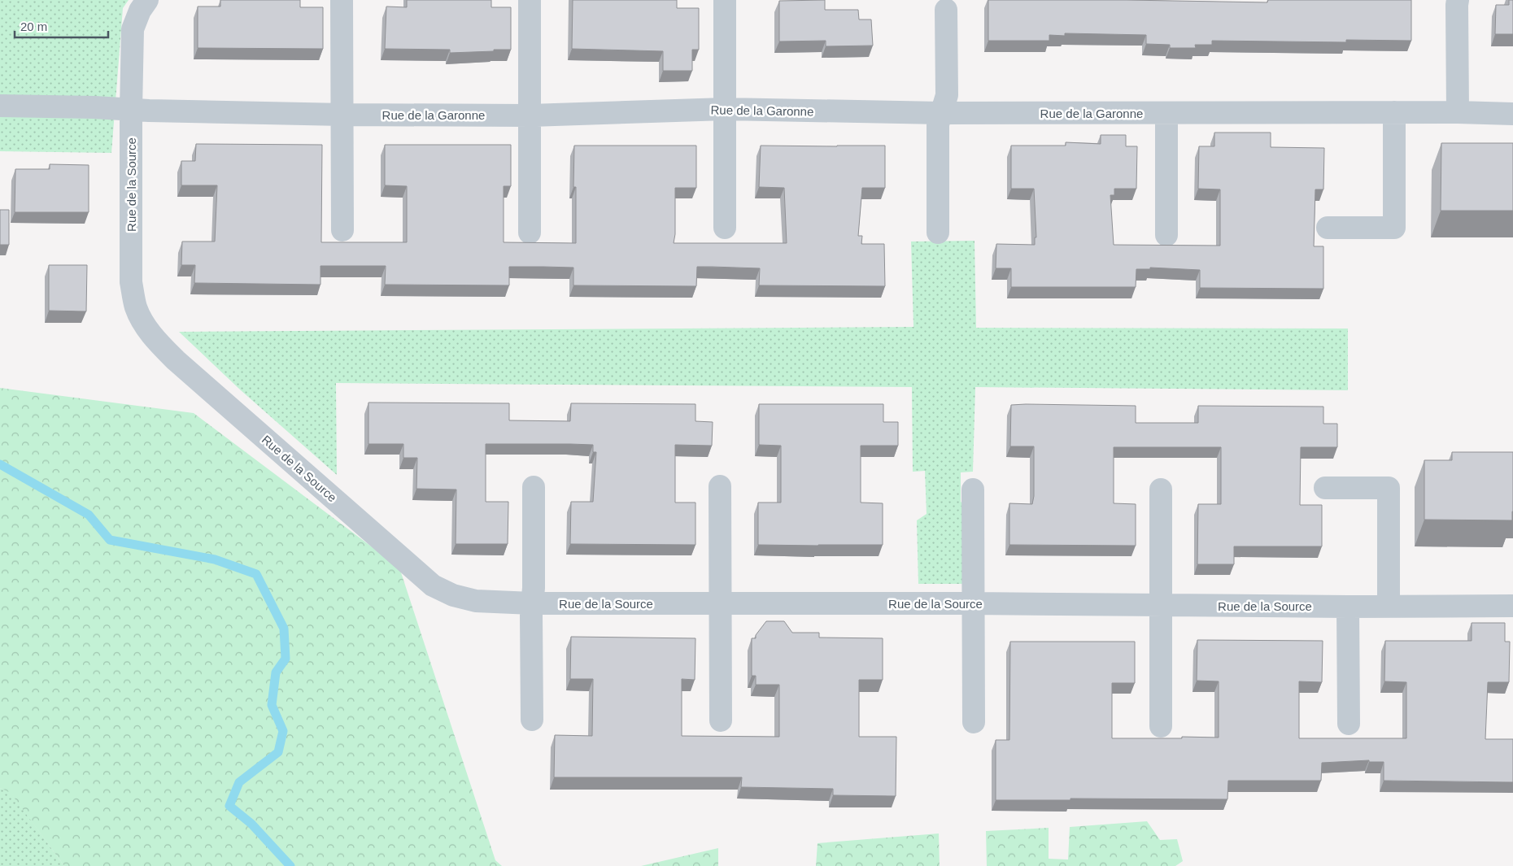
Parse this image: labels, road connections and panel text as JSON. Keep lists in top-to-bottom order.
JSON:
{
  "streets": {
    "street": ["Rue de la Garonne", "Rue de la Source"]
  },
  "crossings": [
    ["Rue de la Garonne", "Rue de la Source"]
  ],
  "scale_bar": "20 m"
}
